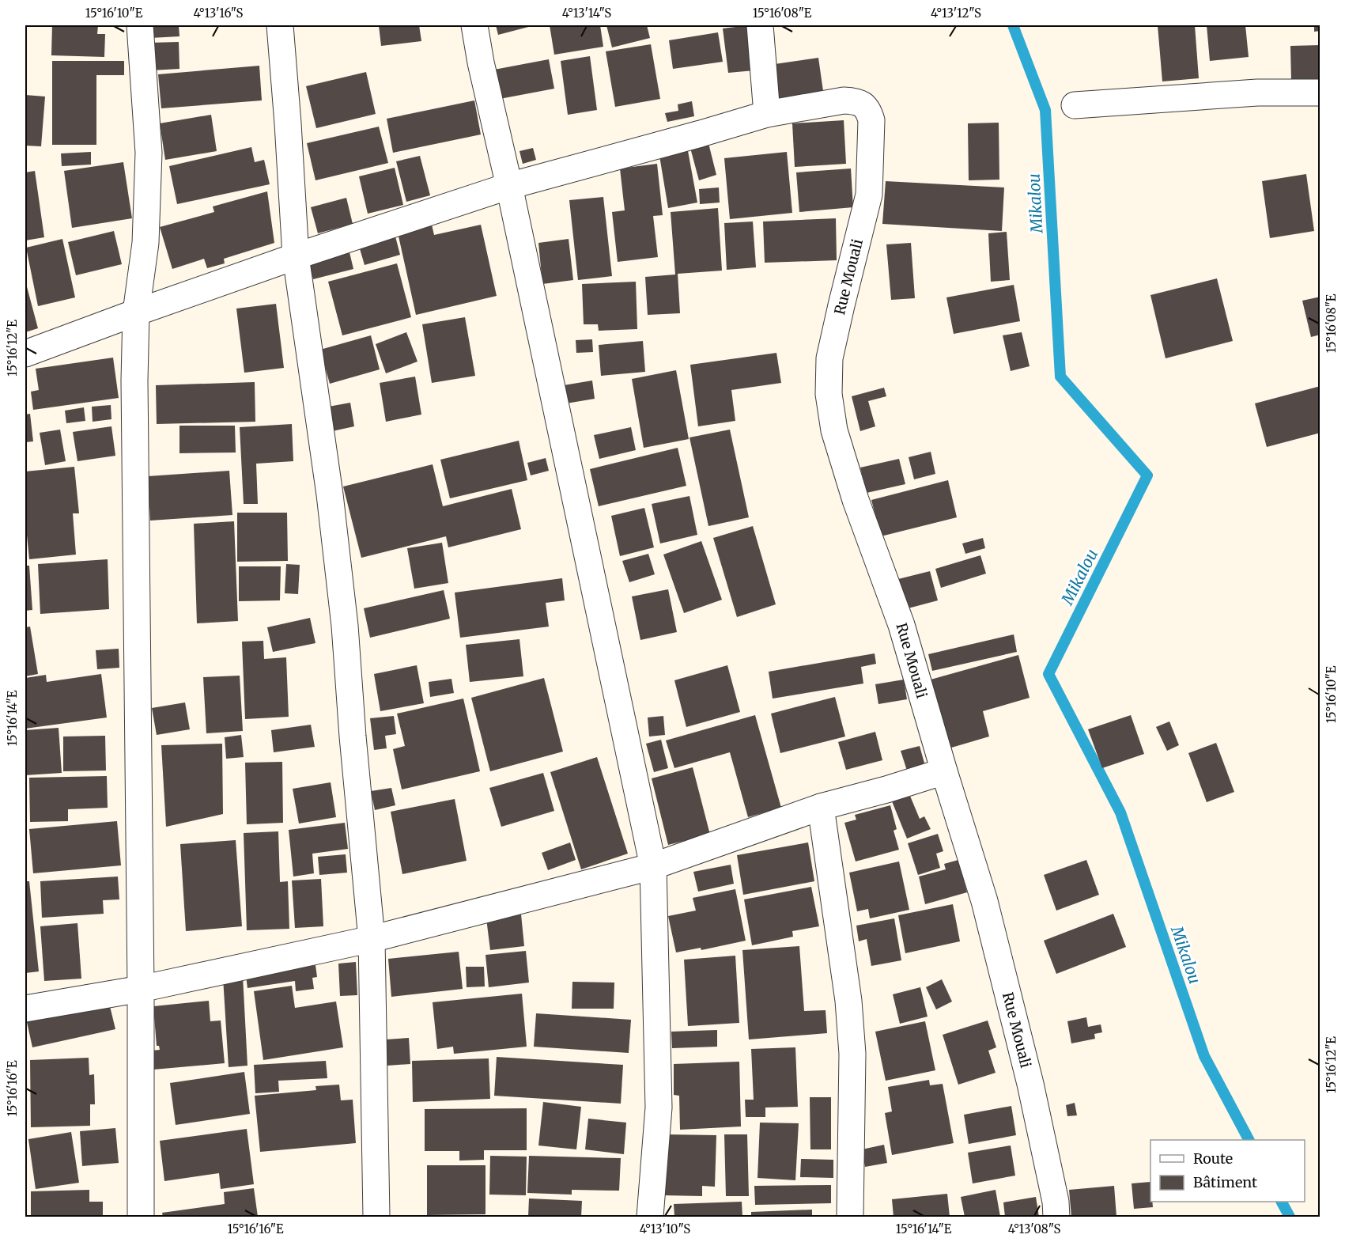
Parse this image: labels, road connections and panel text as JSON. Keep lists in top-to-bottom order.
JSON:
{
  "streets": {
    "street": ["Rue Mouali"]
  },
  "water": ["Mikalou"],
  "legend": ["Route", "Bâtiment"],
  "coordinates": [
    "15°16'10\"E",
    "4°13'16\"S",
    "4°13'14\"S",
    "15°16'08\"E",
    "4°13'12\"S",
    "15°16'12\"E",
    "15°16'14\"E",
    "15°16'16\"E",
    "4°13'10\"S",
    "4°13'08\"S"
  ]
}
